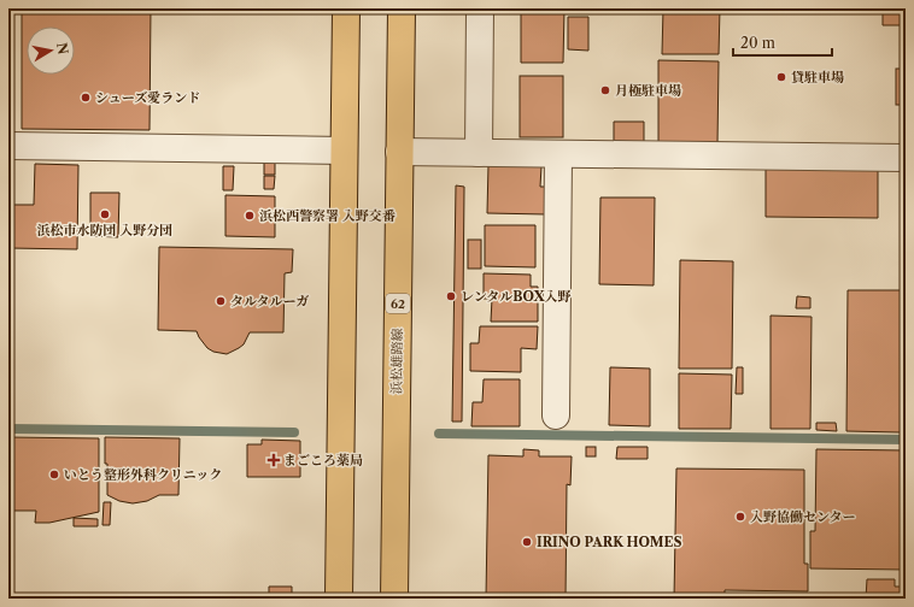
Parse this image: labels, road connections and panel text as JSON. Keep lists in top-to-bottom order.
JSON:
{
  "streets": {
    "main road": ["62", "浜松雄踏線"]
  },
  "places": {
    "other": [
      "貸駐車場",
      "月極駐車場",
      "シューズ愛ランド",
      "浜松市水防団 入野分団",
      "浜松西警察署 入野交番",
      "レンタルBOX入野",
      "タルタルーガ",
      "いとう整形外科クリニック",
      "入野協働センター",
      "IRINO PARK HOMES"
    ],
    "health": ["まごころ薬局"]
  },
  "scale_bar": "20 m",
  "north": "right"
}
